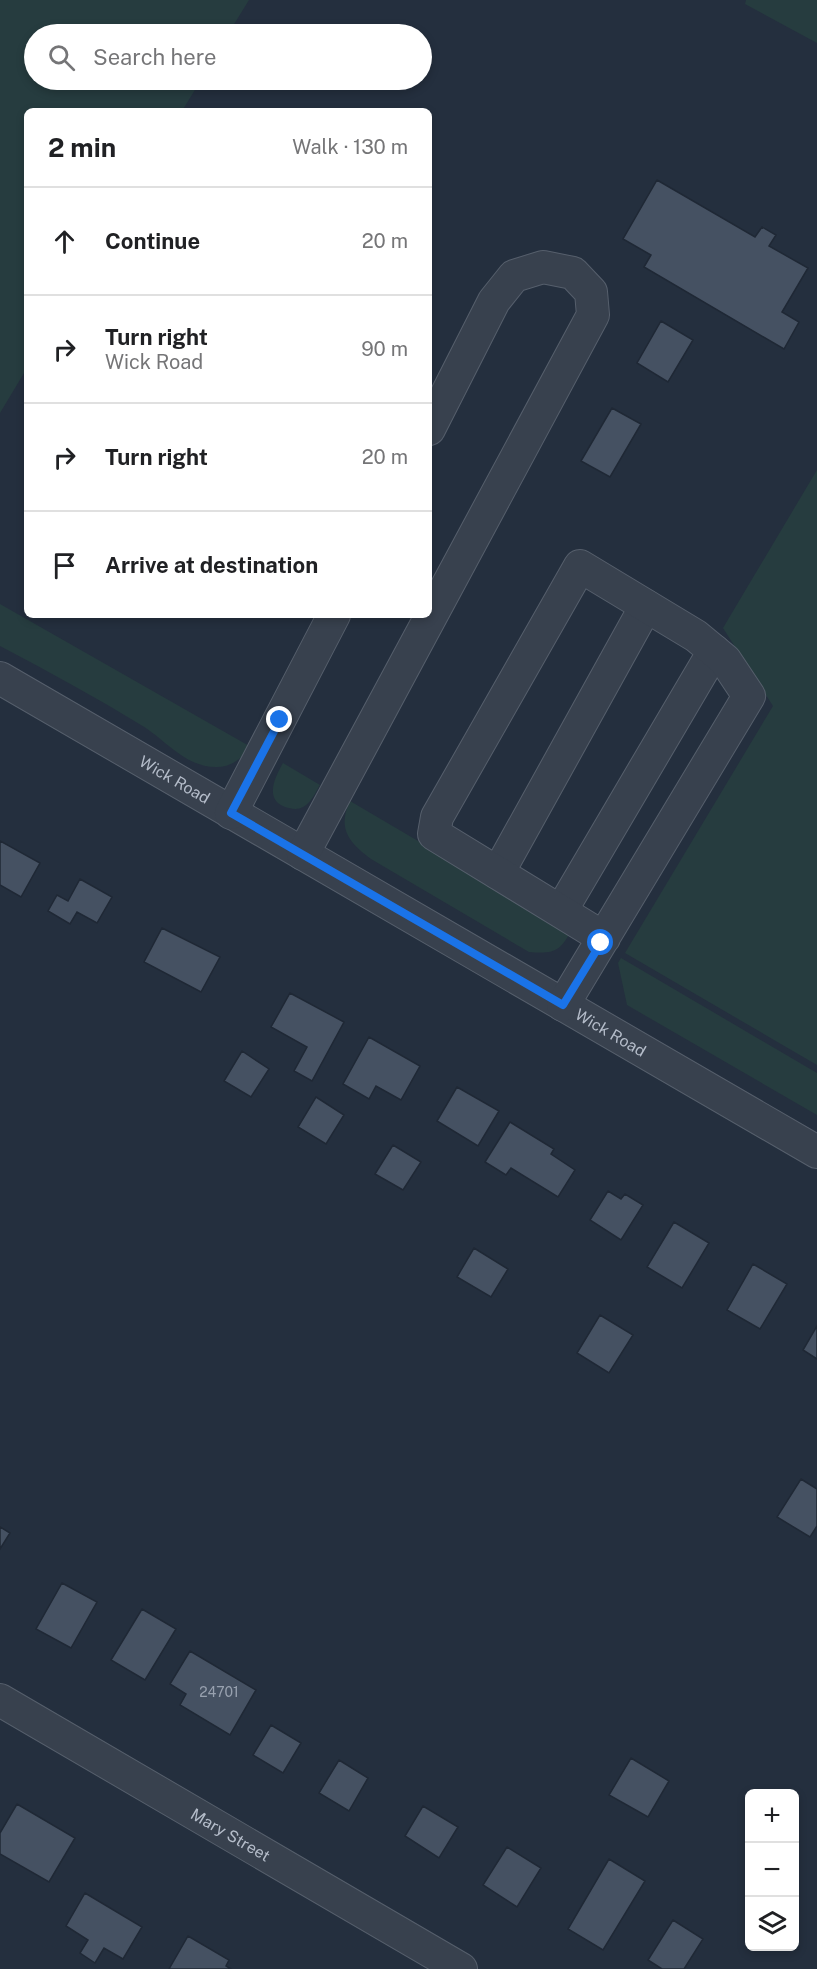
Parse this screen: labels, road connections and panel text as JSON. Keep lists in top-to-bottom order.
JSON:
{
  "streets": {
    "street": ["Wick Road", "Mary Street"]
  },
  "house_numbers": ["24701"],
  "page": {
    "search": "Search here",
    "heading": ["2 min", "Walk · 130 m"],
    "list": [
      ["Continue", "20 m"],
      ["Turn right", "Wick Road", "90 m"],
      ["Turn right", "20 m"],
      "Arrive at destination"
    ],
    "map_buttons": ["+", "−"]
  }
}
